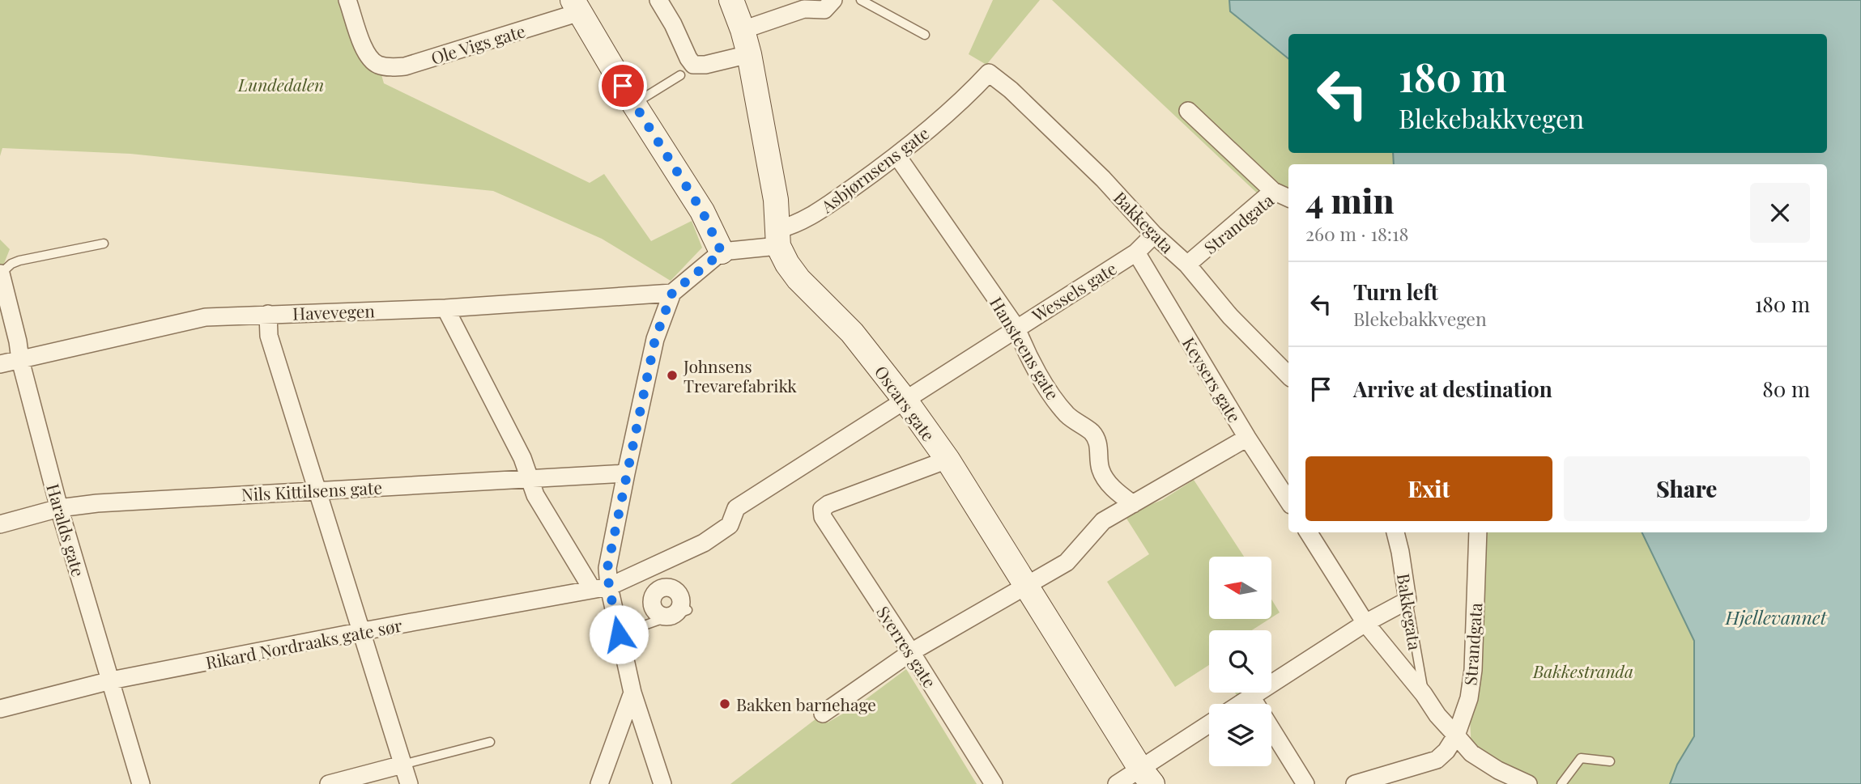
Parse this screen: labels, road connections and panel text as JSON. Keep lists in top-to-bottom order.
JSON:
{
  "streets": {
    "street": [
      "Ole Vigs gate",
      "Asbjørnsens gate",
      "Bakkegata",
      "Strandgata",
      "Wessels gate",
      "Havevegen",
      "Hansteens gate",
      "Keysers gate",
      "Oscars gate",
      "Nils Kittilsens gate",
      "Haralds gate",
      "Rikard Nordraaks gate sør",
      "Sverres gate"
    ]
  },
  "crossings": [
    ["Asbjørnsens gate", "Bakkegata"],
    ["Asbjørnsens gate", "Hansteens gate"],
    ["Asbjørnsens gate", "Oscars gate"],
    ["Bakkegata", "Strandgata"],
    ["Bakkegata", "Wessels gate"],
    ["Wessels gate", "Hansteens gate"],
    ["Wessels gate", "Keysers gate"],
    ["Wessels gate", "Oscars gate"],
    ["Wessels gate", "Rikard Nordraaks gate sør"],
    ["Havevegen", "Haralds gate"],
    ["Oscars gate", "Sverres gate"],
    ["Nils Kittilsens gate", "Haralds gate"],
    ["Haralds gate", "Rikard Nordraaks gate sør"]
  ],
  "water": ["Hjellevannet"],
  "parks": ["Lundedalen", "Bakkestranda"],
  "places": ["Johnsens Trevarefabrikk", "Bakken barnehage"],
  "north": "left",
  "page": {
    "turn": ["180 m", "Blekebakkvegen"],
    "heading": ["4 min", "260 m · 18:18"],
    "list": [
      {
        "name": "Turn left",
        "note": "Blekebakkvegen",
        "value": "180 m"
      },
      {
        "name": "Arrive at destination",
        "value": "80 m"
      }
    ],
    "buttons": ["Exit", "Share"]
  }
}
